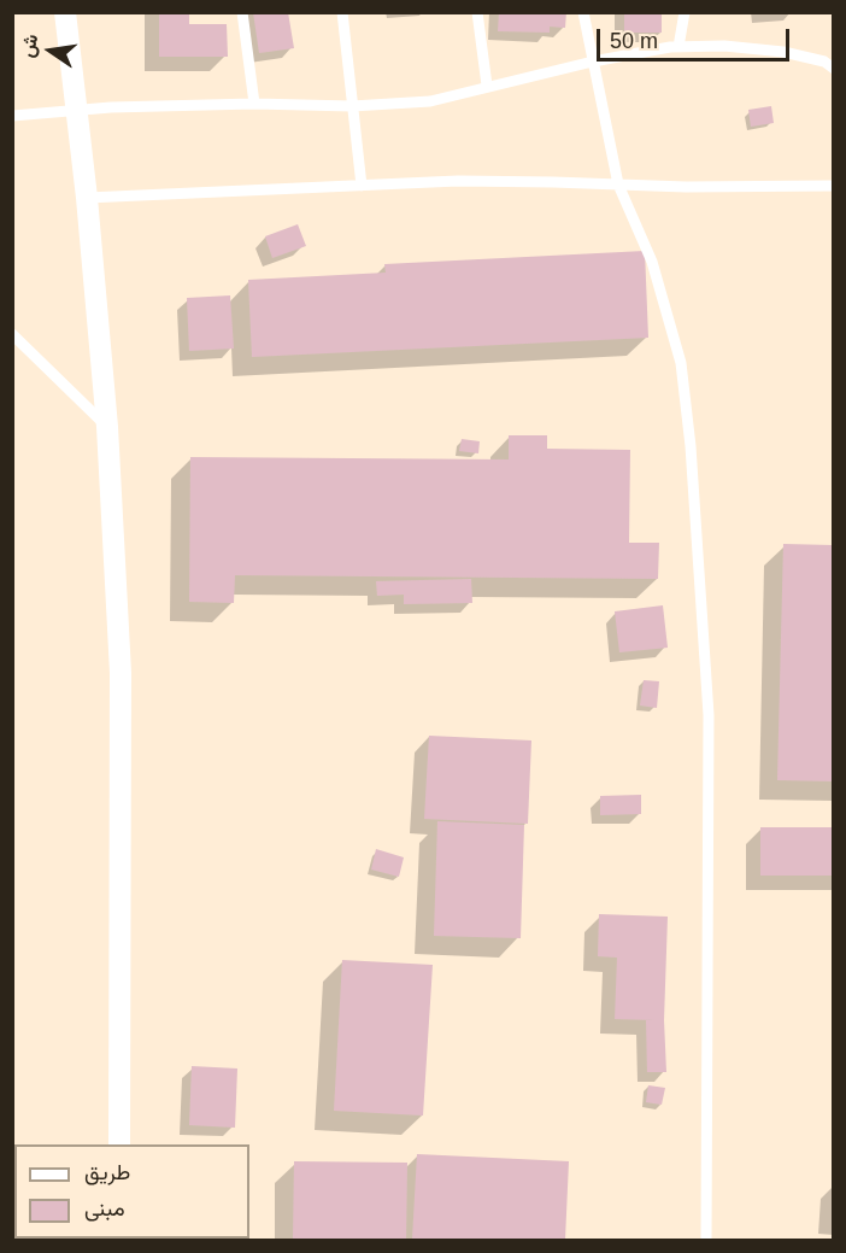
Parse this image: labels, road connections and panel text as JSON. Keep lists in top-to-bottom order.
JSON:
{
  "legend": ["طريق", "مبنى"],
  "scale_bar": "50 m",
  "north": "left"
}
